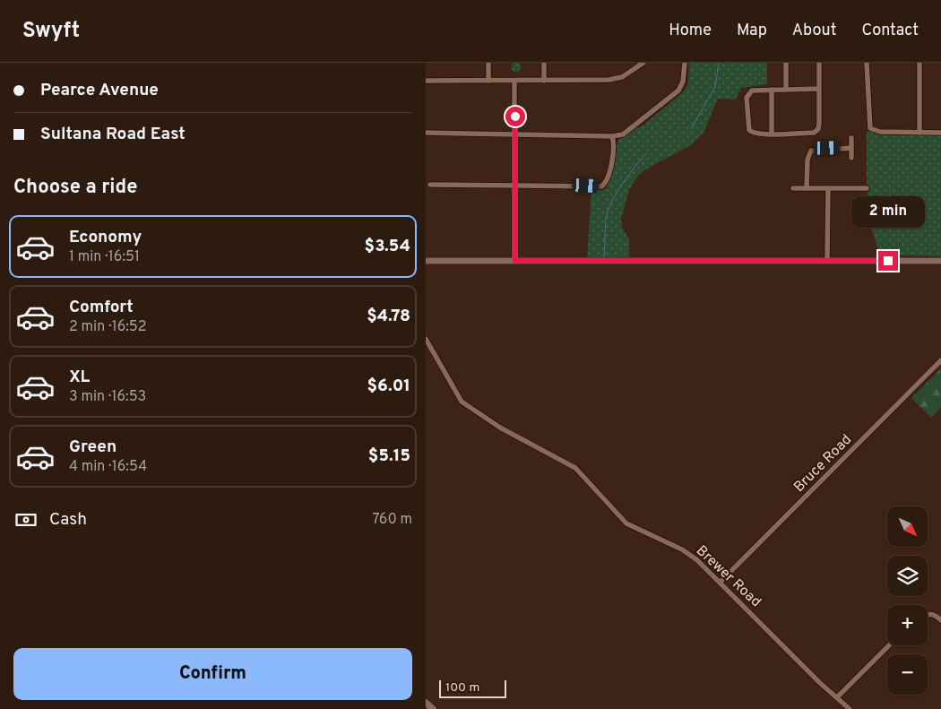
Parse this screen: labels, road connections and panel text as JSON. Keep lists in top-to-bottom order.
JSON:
{
  "streets": {
    "street": ["Bruce Road", "Brewer Road"]
  },
  "crossings": [
    ["Bruce Road", "Brewer Road"]
  ],
  "scale_bar": "100 m",
  "north": "bottom right",
  "page": {
    "header": "Swyft",
    "nav": [
      "Home",
      "Map",
      "About",
      "Contact"
    ],
    "banner": ["Pearce Avenue", "Sultana Road East"],
    "heading": "Choose a ride",
    "bubble": "2 min",
    "list": [
      {
        "name": "Economy",
        "note": "1 min · 16:51",
        "value": "$3.54"
      },
      {
        "name": "Comfort",
        "note": "2 min · 16:52",
        "value": "$4.78"
      },
      {
        "name": "XL",
        "note": "3 min · 16:53",
        "value": "$6.01"
      },
      {
        "name": "Green",
        "note": "4 min · 16:54",
        "value": "$5.15"
      }
    ],
    "pay": ["Cash", "760 m"],
    "map_buttons": ["+", "−"],
    "buttons": "Confirm",
    "scale": "100 m"
  }
}
